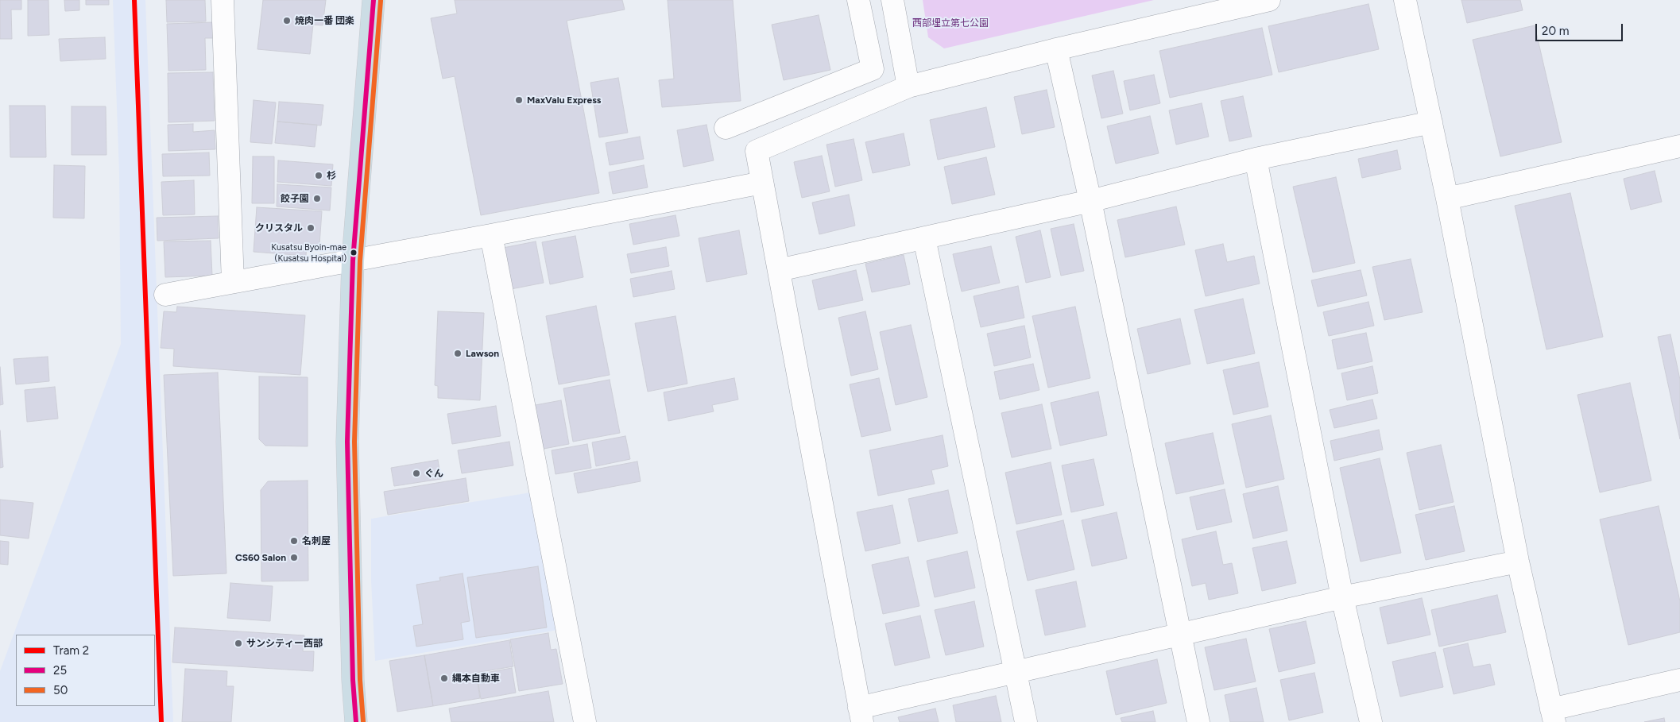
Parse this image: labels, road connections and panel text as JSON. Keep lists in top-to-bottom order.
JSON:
{
  "parks": ["西部埋立第七公園"],
  "places": [
    "焼肉一番 団楽",
    "MaxValu Express",
    "杉",
    "餃子園",
    "クリスタル",
    "Kusatsu Byoin-mae (Kusatsu Hospital)",
    "Lawson",
    "ぐん",
    "名刺屋",
    "CS60 Salon",
    "サンシティー西部",
    "縄本自動車"
  ],
  "lines": ["tram line 2", "transit line 25", "transit line 50"],
  "legend": ["Tram 2", "25", "50"],
  "scale_bar": "20 m"
}
